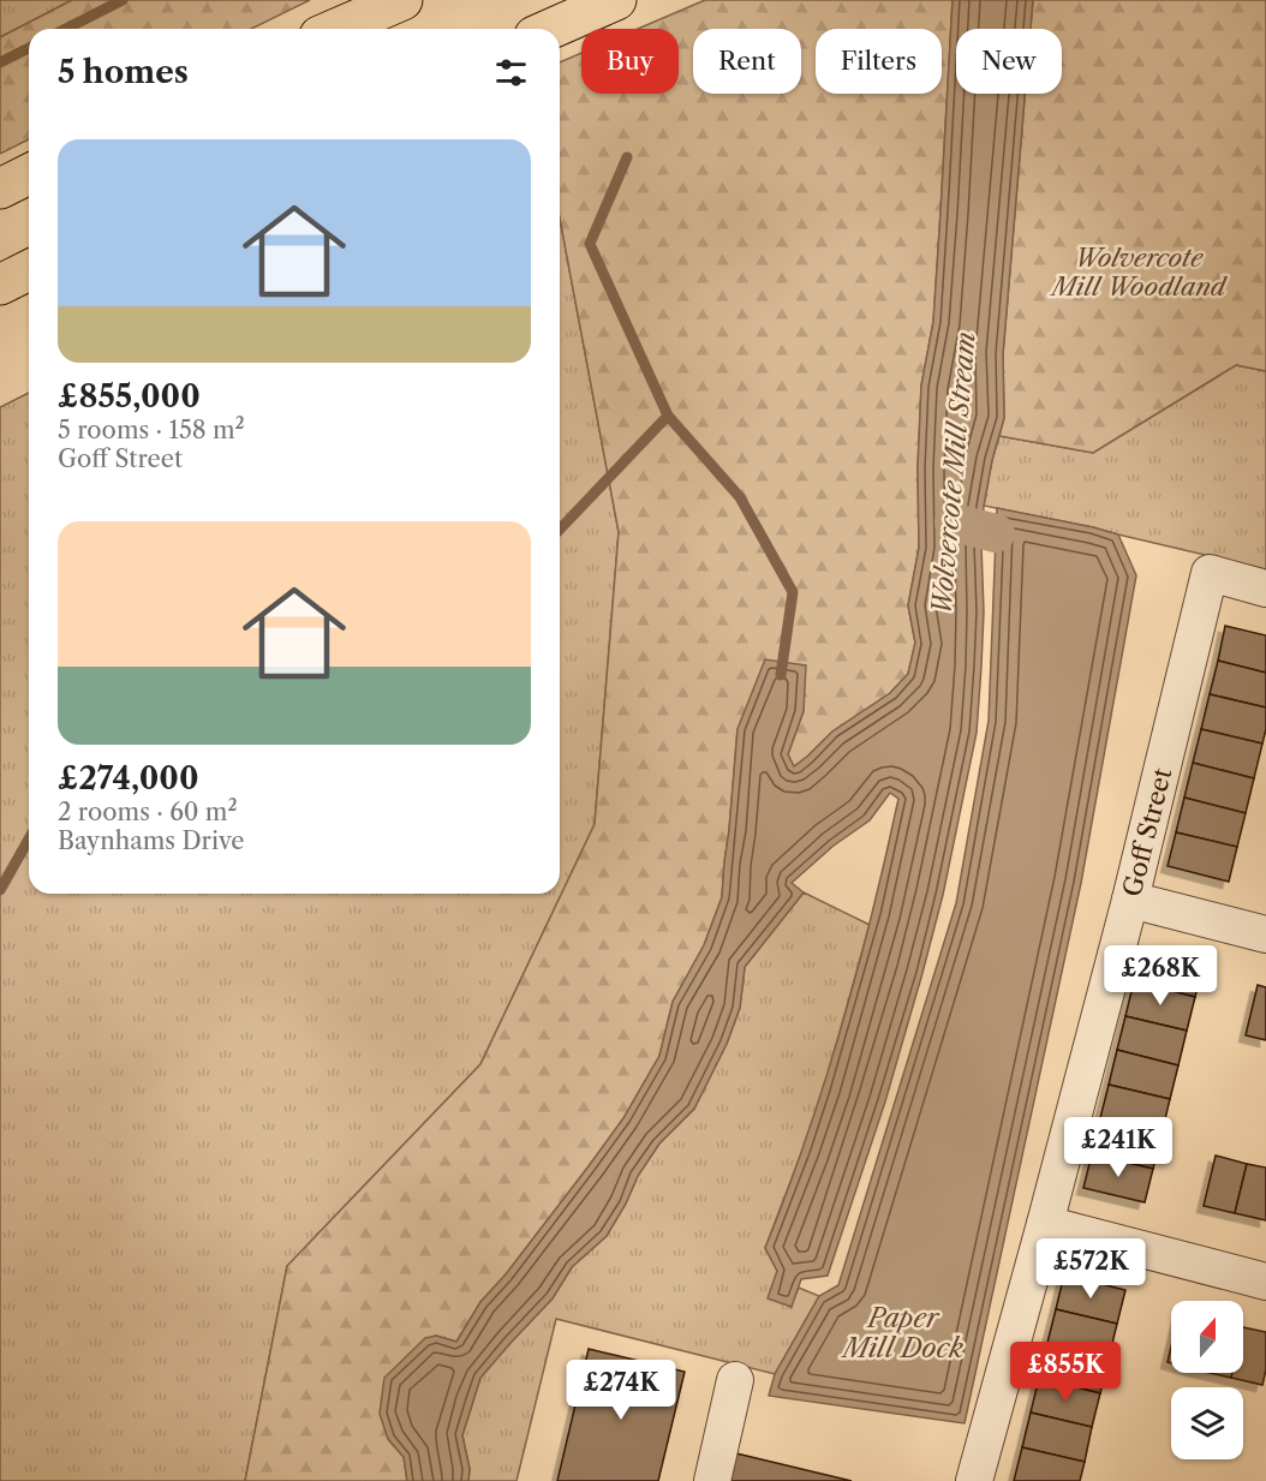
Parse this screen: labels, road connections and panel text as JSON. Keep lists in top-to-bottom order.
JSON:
{
  "streets": {
    "street": ["Goff Street"]
  },
  "water": ["Wolvercote Mill Stream", "Paper Mill Dock"],
  "parks": ["Wolvercote Mill Woodland"],
  "north": "top",
  "page": {
    "chip": [
      "Buy",
      "Rent",
      "Filters",
      "New"
    ],
    "heading": "5 homes",
    "list": [
      {
        "name": "£855,000",
        "note": "5 rooms · 158 m² · Goff Street"
      },
      {
        "name": "£274,000",
        "note": "2 rooms · 60 m² · Baynhams Drive"
      }
    ],
    "price": [
      "£268K",
      "£241K",
      "£572K",
      "£855K",
      "£274K"
    ]
  }
}
